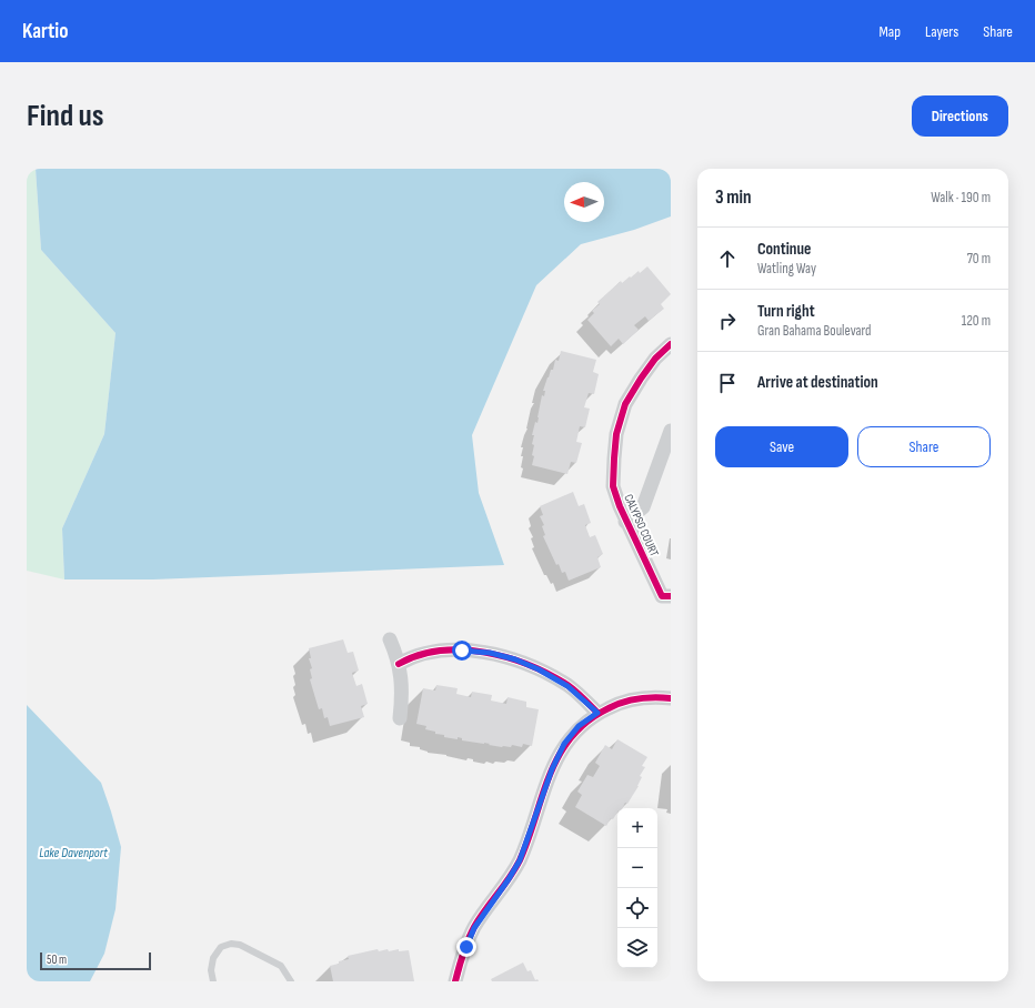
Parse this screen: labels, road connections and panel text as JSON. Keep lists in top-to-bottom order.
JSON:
{
  "streets": {
    "street": ["CALYPSO COURT"]
  },
  "water": ["Lake Davenport"],
  "scale_bar": "50 m",
  "north": "left",
  "page": {
    "header": "Kartio",
    "nav": ["Map", "Layers", "Share"],
    "buttons": [
      "Directions",
      ["Save", "Share"]
    ],
    "title": "Find us",
    "heading": ["3 min", "Walk · 190 m"],
    "list": [
      ["Continue", "Watling Way", "70 m"],
      ["Turn right", "Gran Bahama Boulevard", "120 m"],
      "Arrive at destination"
    ],
    "map_buttons": ["+", "−"],
    "scale": "50 m"
  }
}
